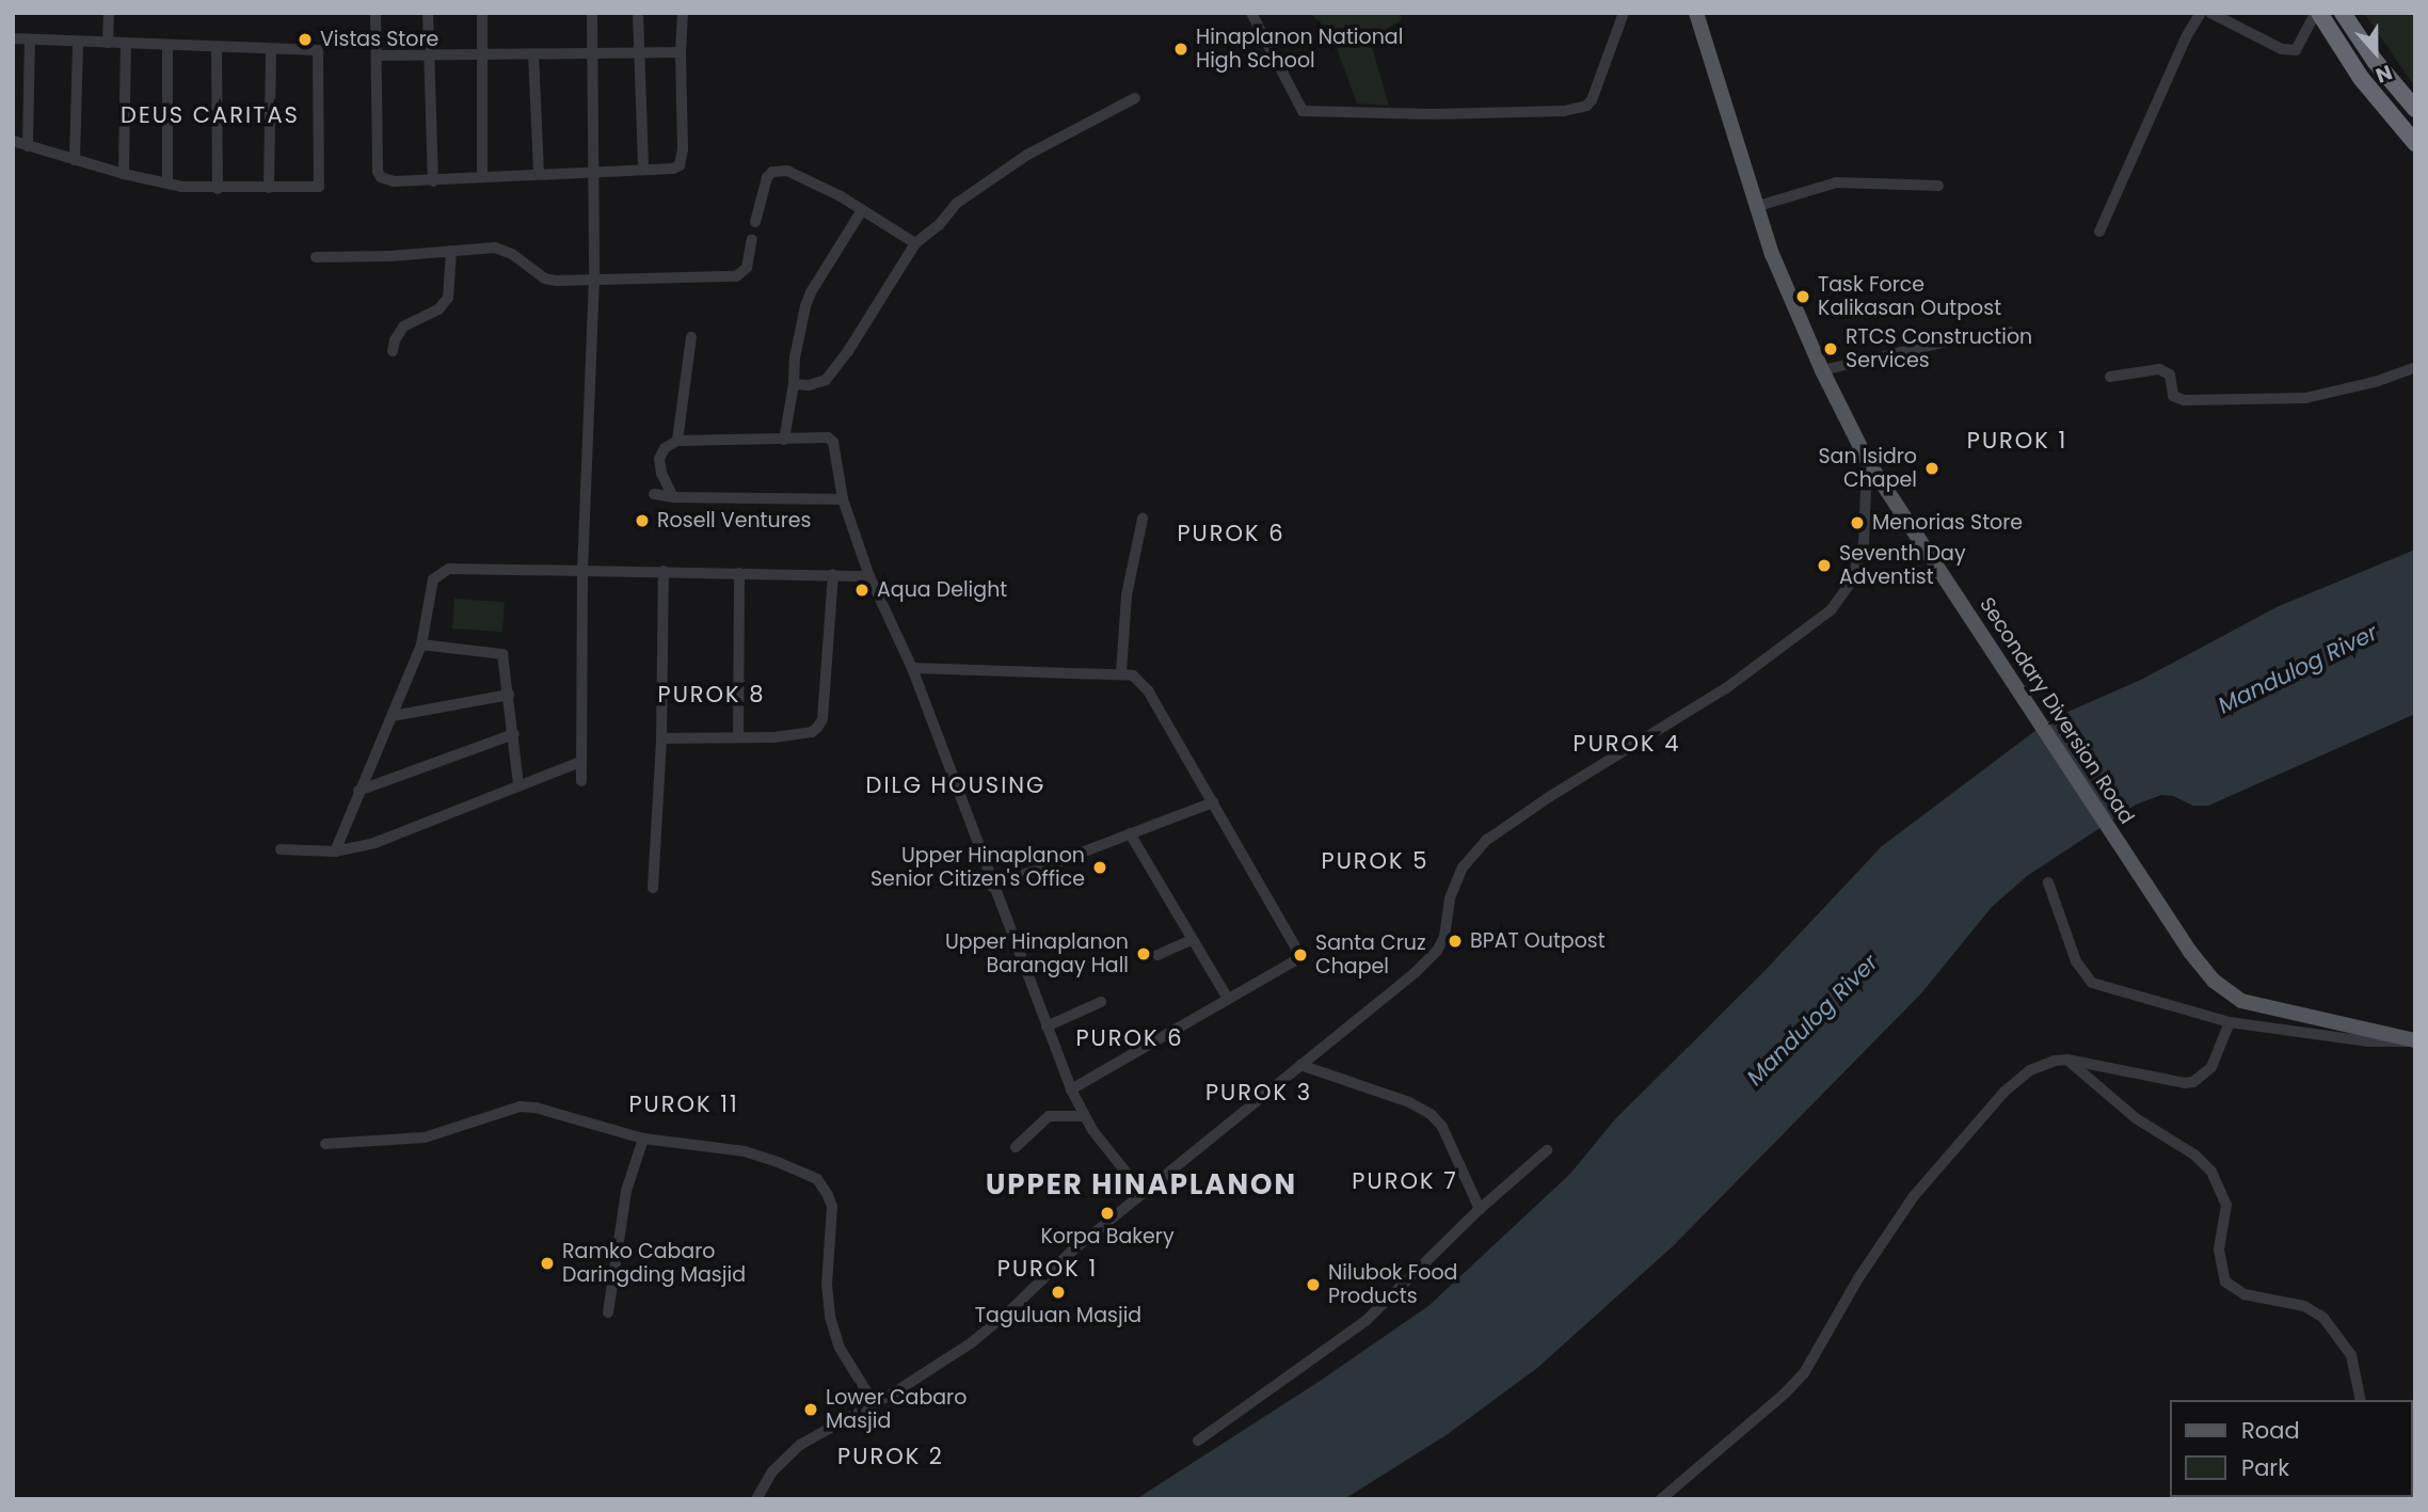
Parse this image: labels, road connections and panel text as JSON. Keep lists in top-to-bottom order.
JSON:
{
  "streets": {
    "main road": ["Secondary Diversion Road"]
  },
  "districts": [
    "DEUS CARITAS",
    "PUROK 1",
    "PUROK 6",
    "PUROK 8",
    "PUROK 4",
    "DILG HOUSING",
    "PUROK 5",
    "PUROK 6",
    "PUROK 3",
    "PUROK 11",
    "PUROK 7",
    "UPPER HINAPLANON",
    "PUROK 1",
    "PUROK 2"
  ],
  "water": ["Mandulog River"],
  "places": [
    "Vistas Store",
    "Hinaplanon National High School",
    "Task Force Kalikasan Outpost",
    "RTCS Construction Services",
    "San Isidro Chapel",
    "Rosell Ventures",
    "Menorias Store",
    "Seventh Day Adventist",
    "Aqua Delight",
    "Upper Hinaplanon Senior Citizen's Office",
    "BPAT Outpost",
    "Upper Hinaplanon Barangay Hall",
    "Santa Cruz Chapel",
    "Korpa Bakery",
    "Ramko Cabaro Daringding Masjid",
    "Nilubok Food Products",
    "Taguluan Masjid",
    "Lower Cabaro Masjid"
  ],
  "legend": ["Road", "Park"],
  "north": "bottom"
}
